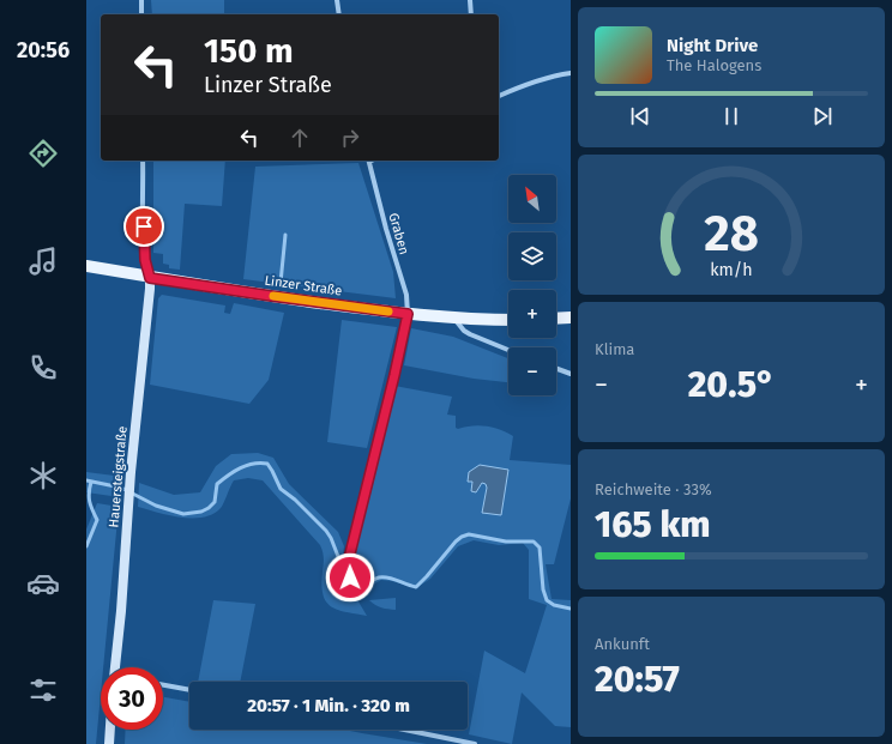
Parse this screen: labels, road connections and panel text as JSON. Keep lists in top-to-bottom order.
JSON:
{
  "streets": {
    "main road": ["Linzer Straße"],
    "street": ["Graben", "Hauersteigstraße"]
  },
  "crossings": [
    ["Graben", "Linzer Straße"],
    ["Linzer Straße", "Hauersteigstraße"]
  ],
  "north": "top left",
  "page": {
    "tabs": "20:56",
    "turn": ["150 m", "Linzer Straße"],
    "song": ["Night Drive", "The Halogens"],
    "map_buttons": ["+", "−"],
    "tile": [
      "Klima",
      ["Reichweite · 33%", "165 km"],
      ["Ankunft", "20:57"]
    ],
    "heat": ["−", "20.5°", "+"],
    "limit": "30",
    "trip": "20:57 · 1 Min. · 320 m",
    "gauge": ["28", "km/h"]
  }
}
